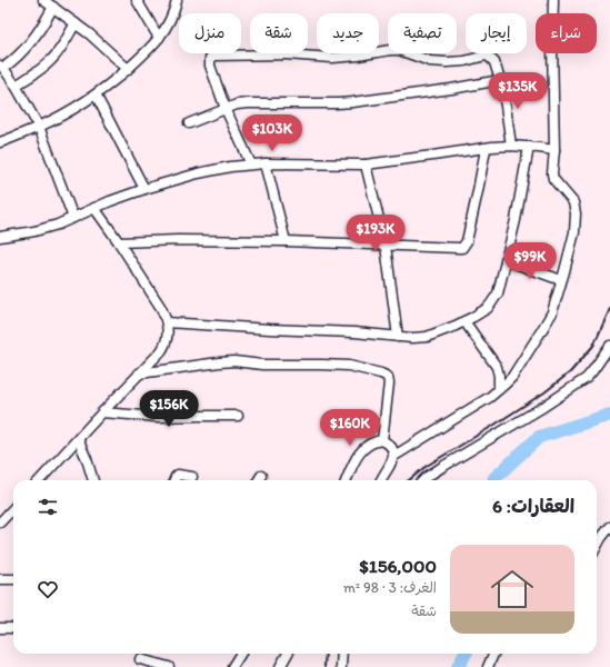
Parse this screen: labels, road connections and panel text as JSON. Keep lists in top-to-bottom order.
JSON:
{
  "page": {
    "chip": [
      "شراء",
      "إيجار",
      "تصفية",
      "جديد",
      "شقة",
      "منزل"
    ],
    "price": [
      "$135K",
      "$103K",
      "$193K",
      "$99K",
      "$156K",
      "$160K"
    ],
    "heading": "العقارات: 6",
    "list": [
      {
        "name": "$156,000",
        "note": "الغرف: 3 · 98 m² · شقة"
      }
    ]
  }
}
